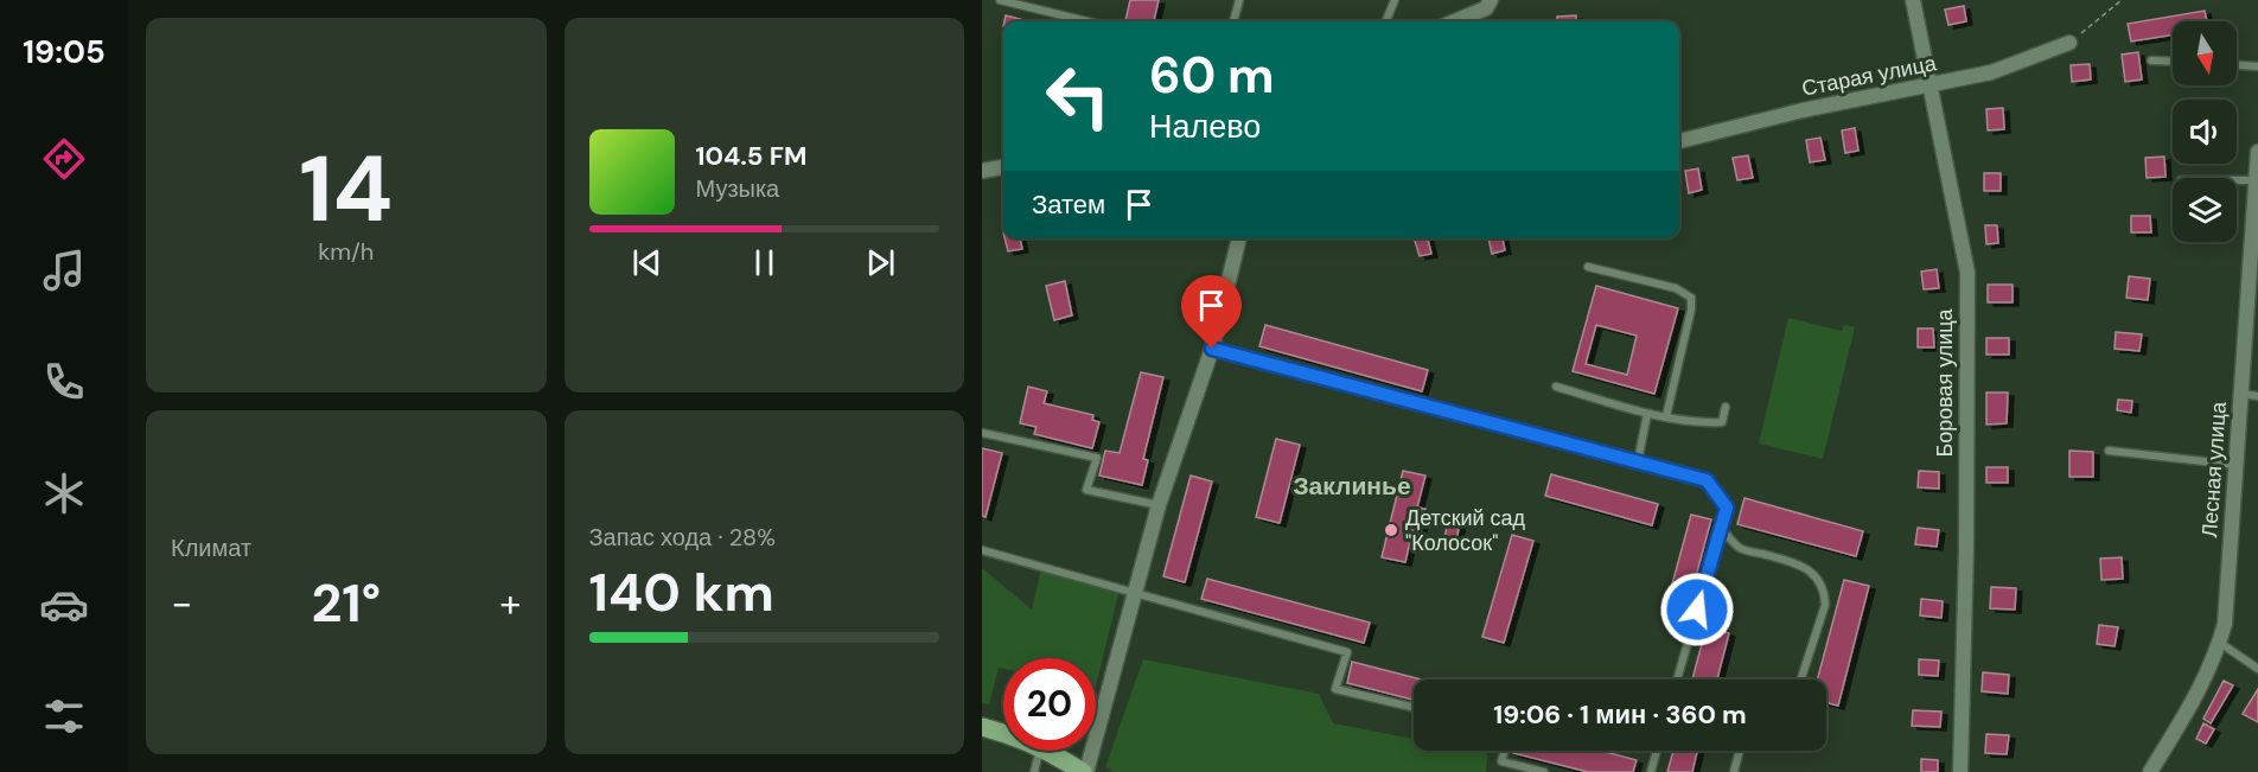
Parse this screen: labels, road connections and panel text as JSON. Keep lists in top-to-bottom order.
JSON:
{
  "streets": {
    "street": ["Старая улица", "Боровая улица", "Лесная улица"]
  },
  "crossings": [
    ["Старая улица", "Боровая улица"]
  ],
  "districts": ["Заклинье"],
  "places": ["Детский сад \"Колосок\""],
  "north": "bottom",
  "page": {
    "tabs": "19:05",
    "tile": [
      ["14", "km/h"],
      "Климат",
      ["Запас хода · 28%", "140 km"]
    ],
    "turn": ["60 m", "Налево"],
    "song": ["104.5 FM", "Музыка"],
    "then": "Затем",
    "heat": ["−", "21°", "+"],
    "limit": "20",
    "trip": "19:06 · 1 мин · 360 m"
  }
}
